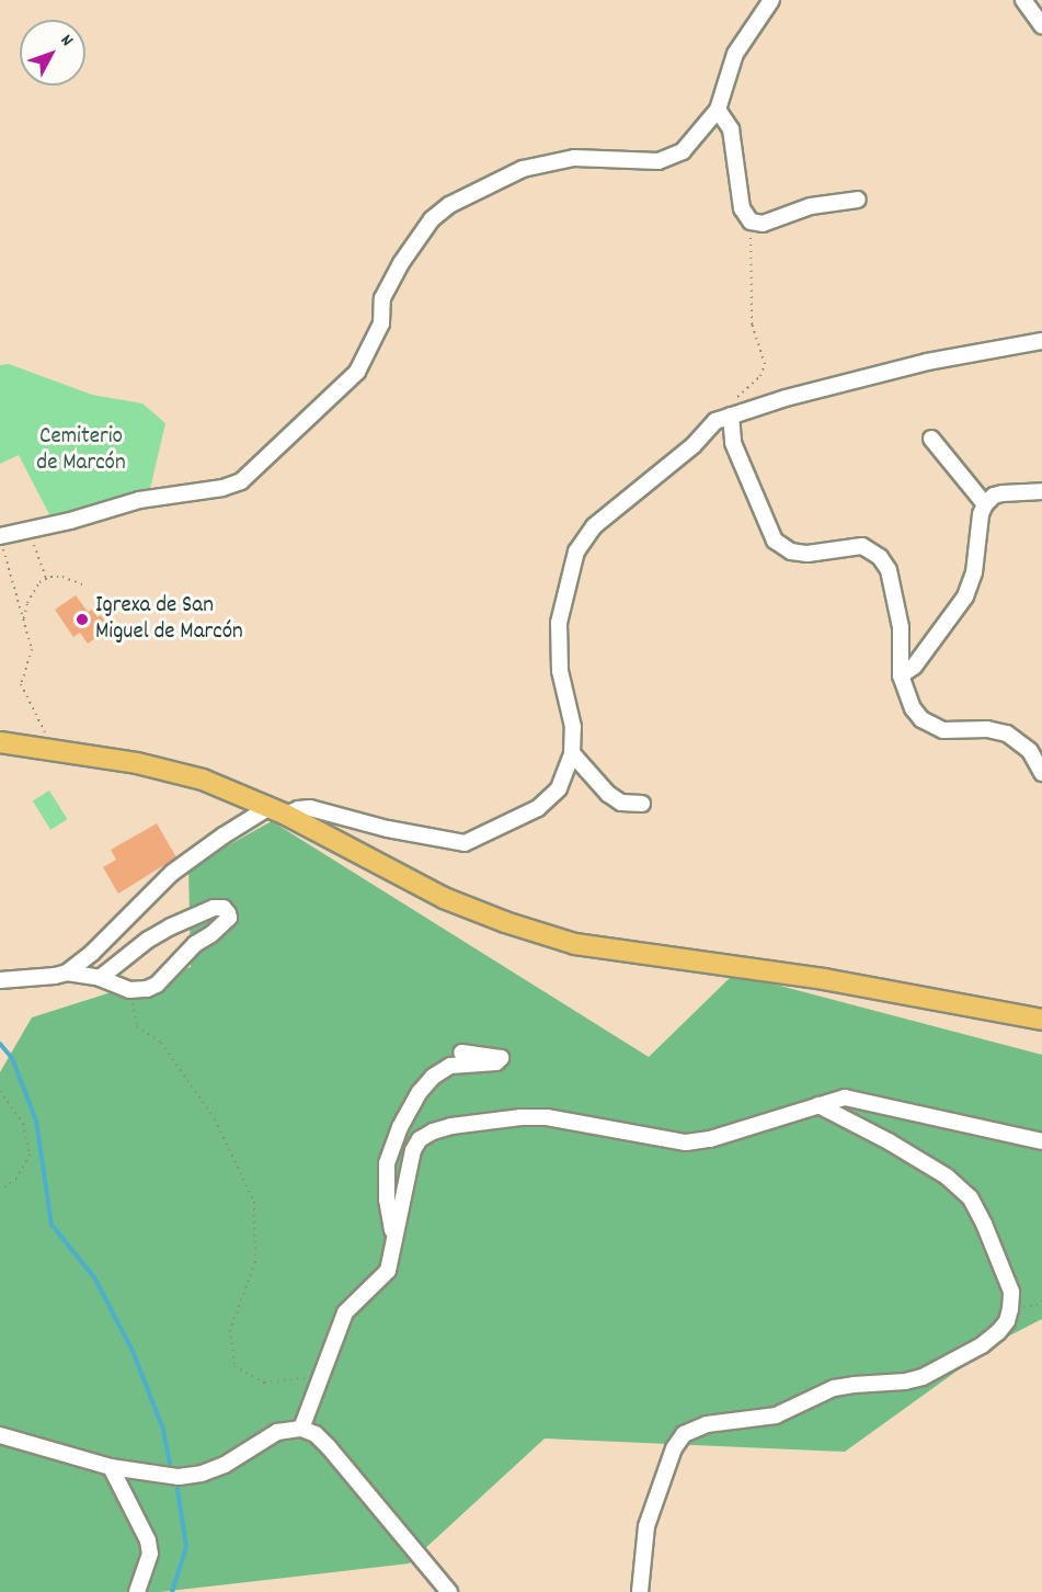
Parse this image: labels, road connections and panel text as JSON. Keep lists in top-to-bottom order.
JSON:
{
  "parks": ["Cemiterio de Marcón"],
  "places": ["Igrexa de San Miguel de Marcón"],
  "north": "top right"
}
